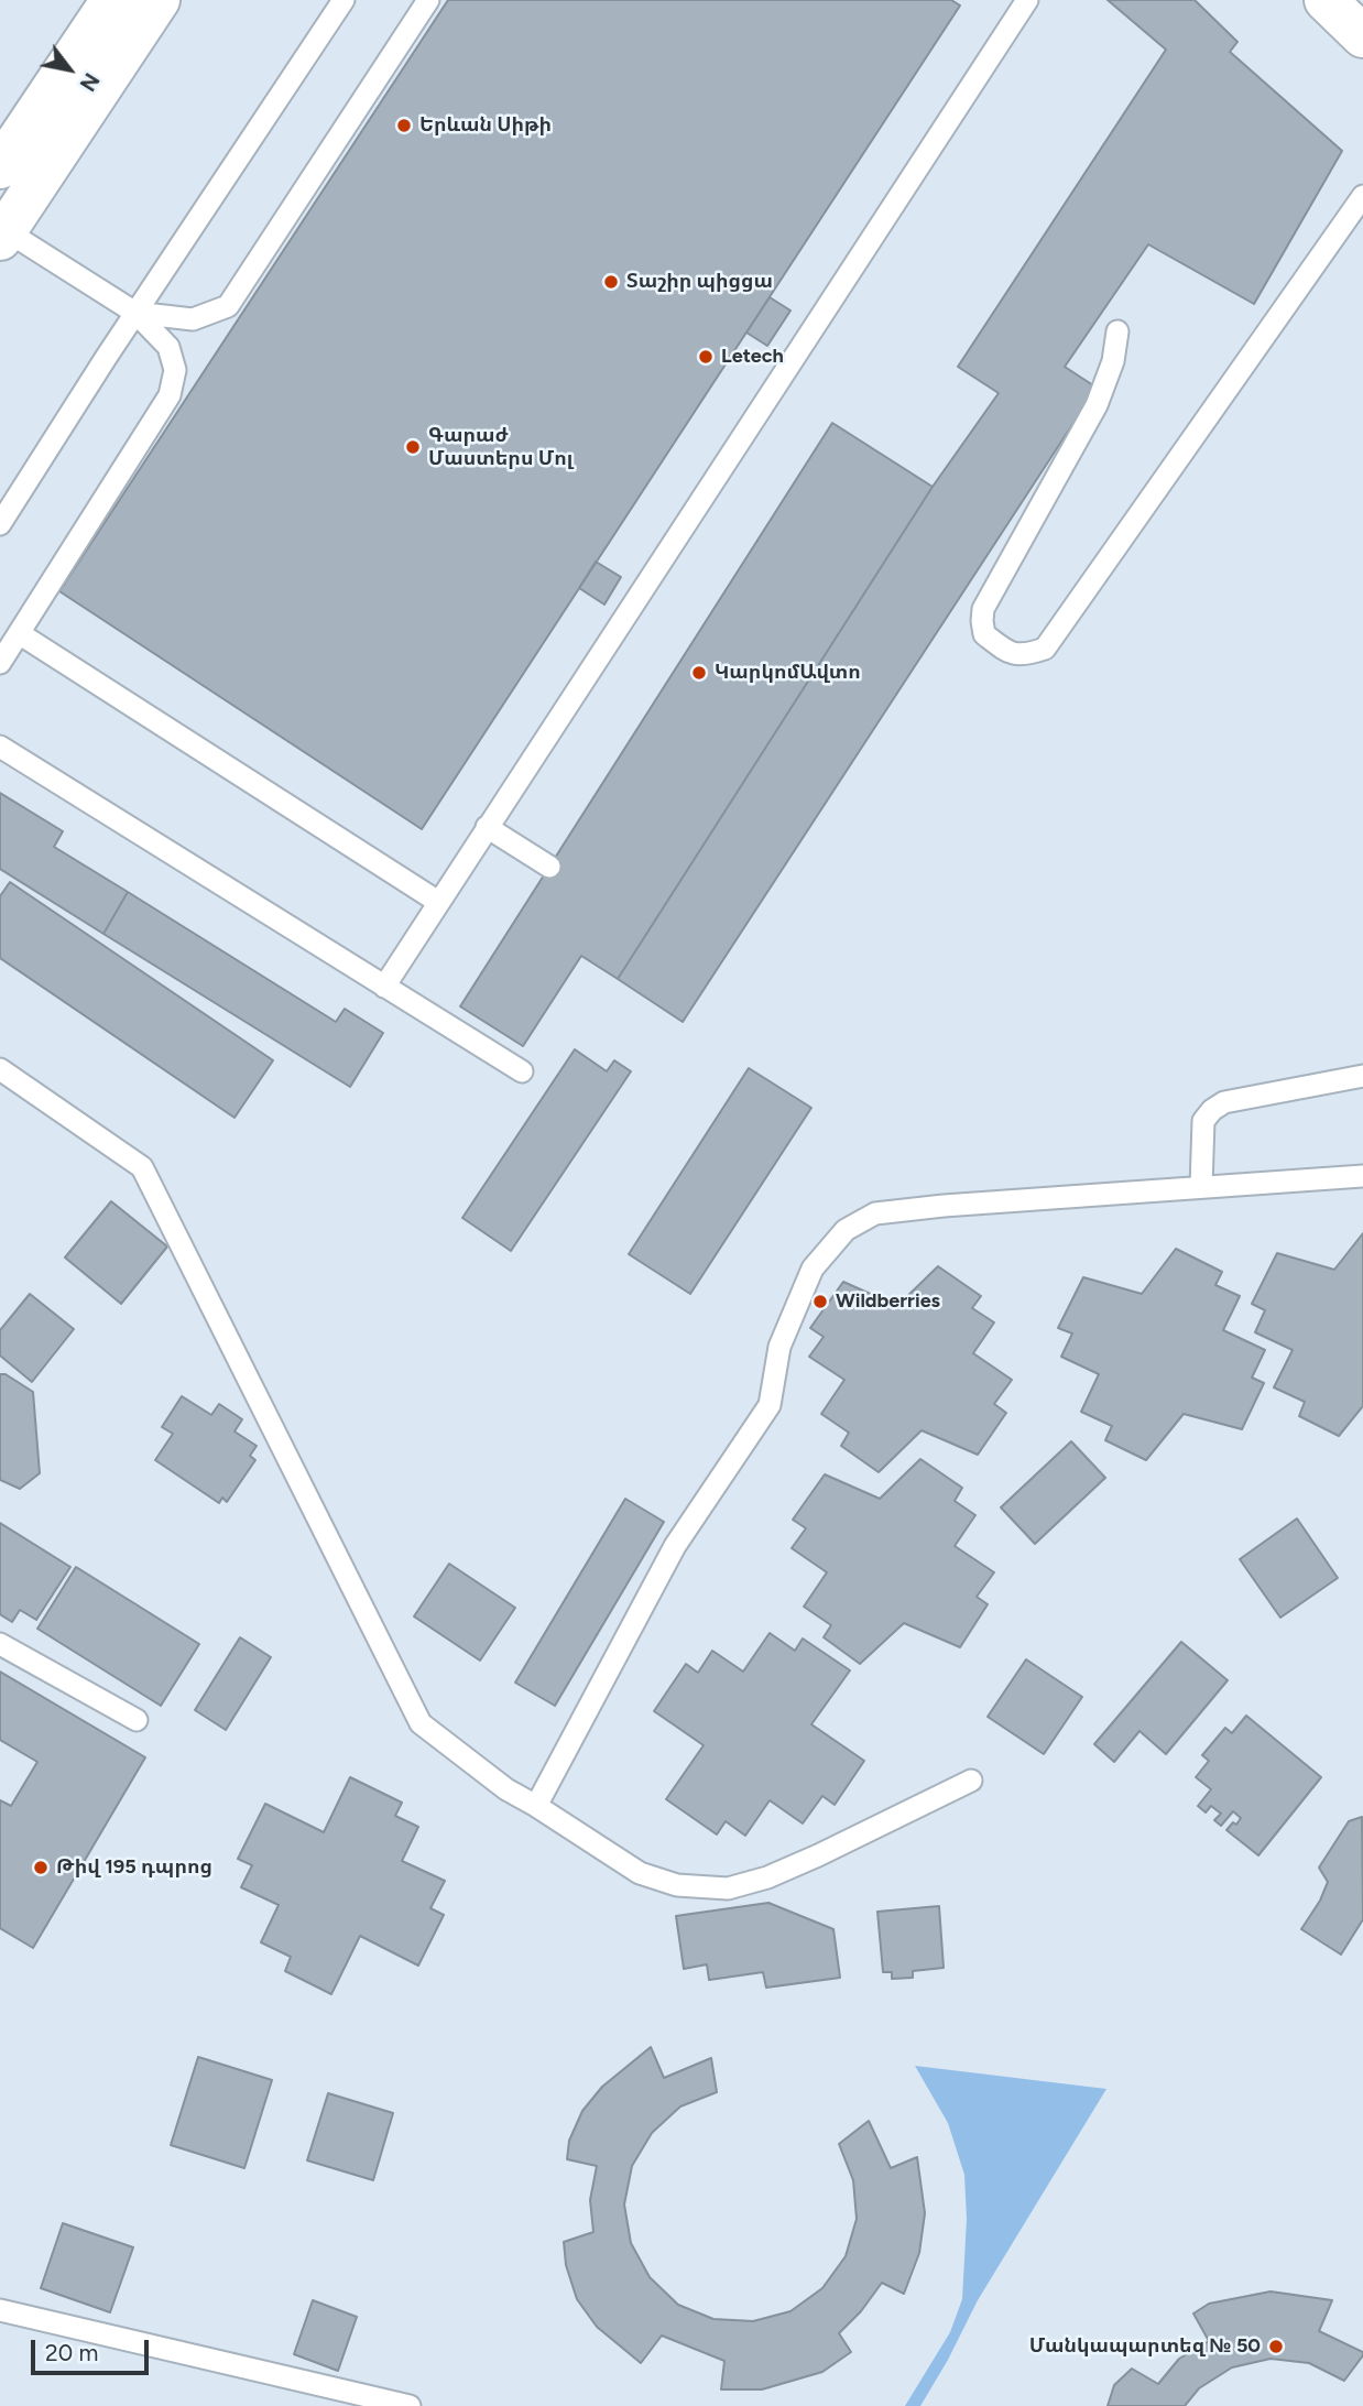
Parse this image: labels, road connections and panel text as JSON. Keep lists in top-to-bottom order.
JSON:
{
  "places": [
    "Երևան Սիթի",
    "Տաշիր պիցցա",
    "Letech",
    "Գարաժ Մաստերս Մոլ",
    "ԿարկոմԱվտո",
    "Wildberries",
    "Թիվ 195 դպրոց",
    "Մանկապարտեզ № 50"
  ],
  "scale_bar": "20 m",
  "north": "bottom right"
}
